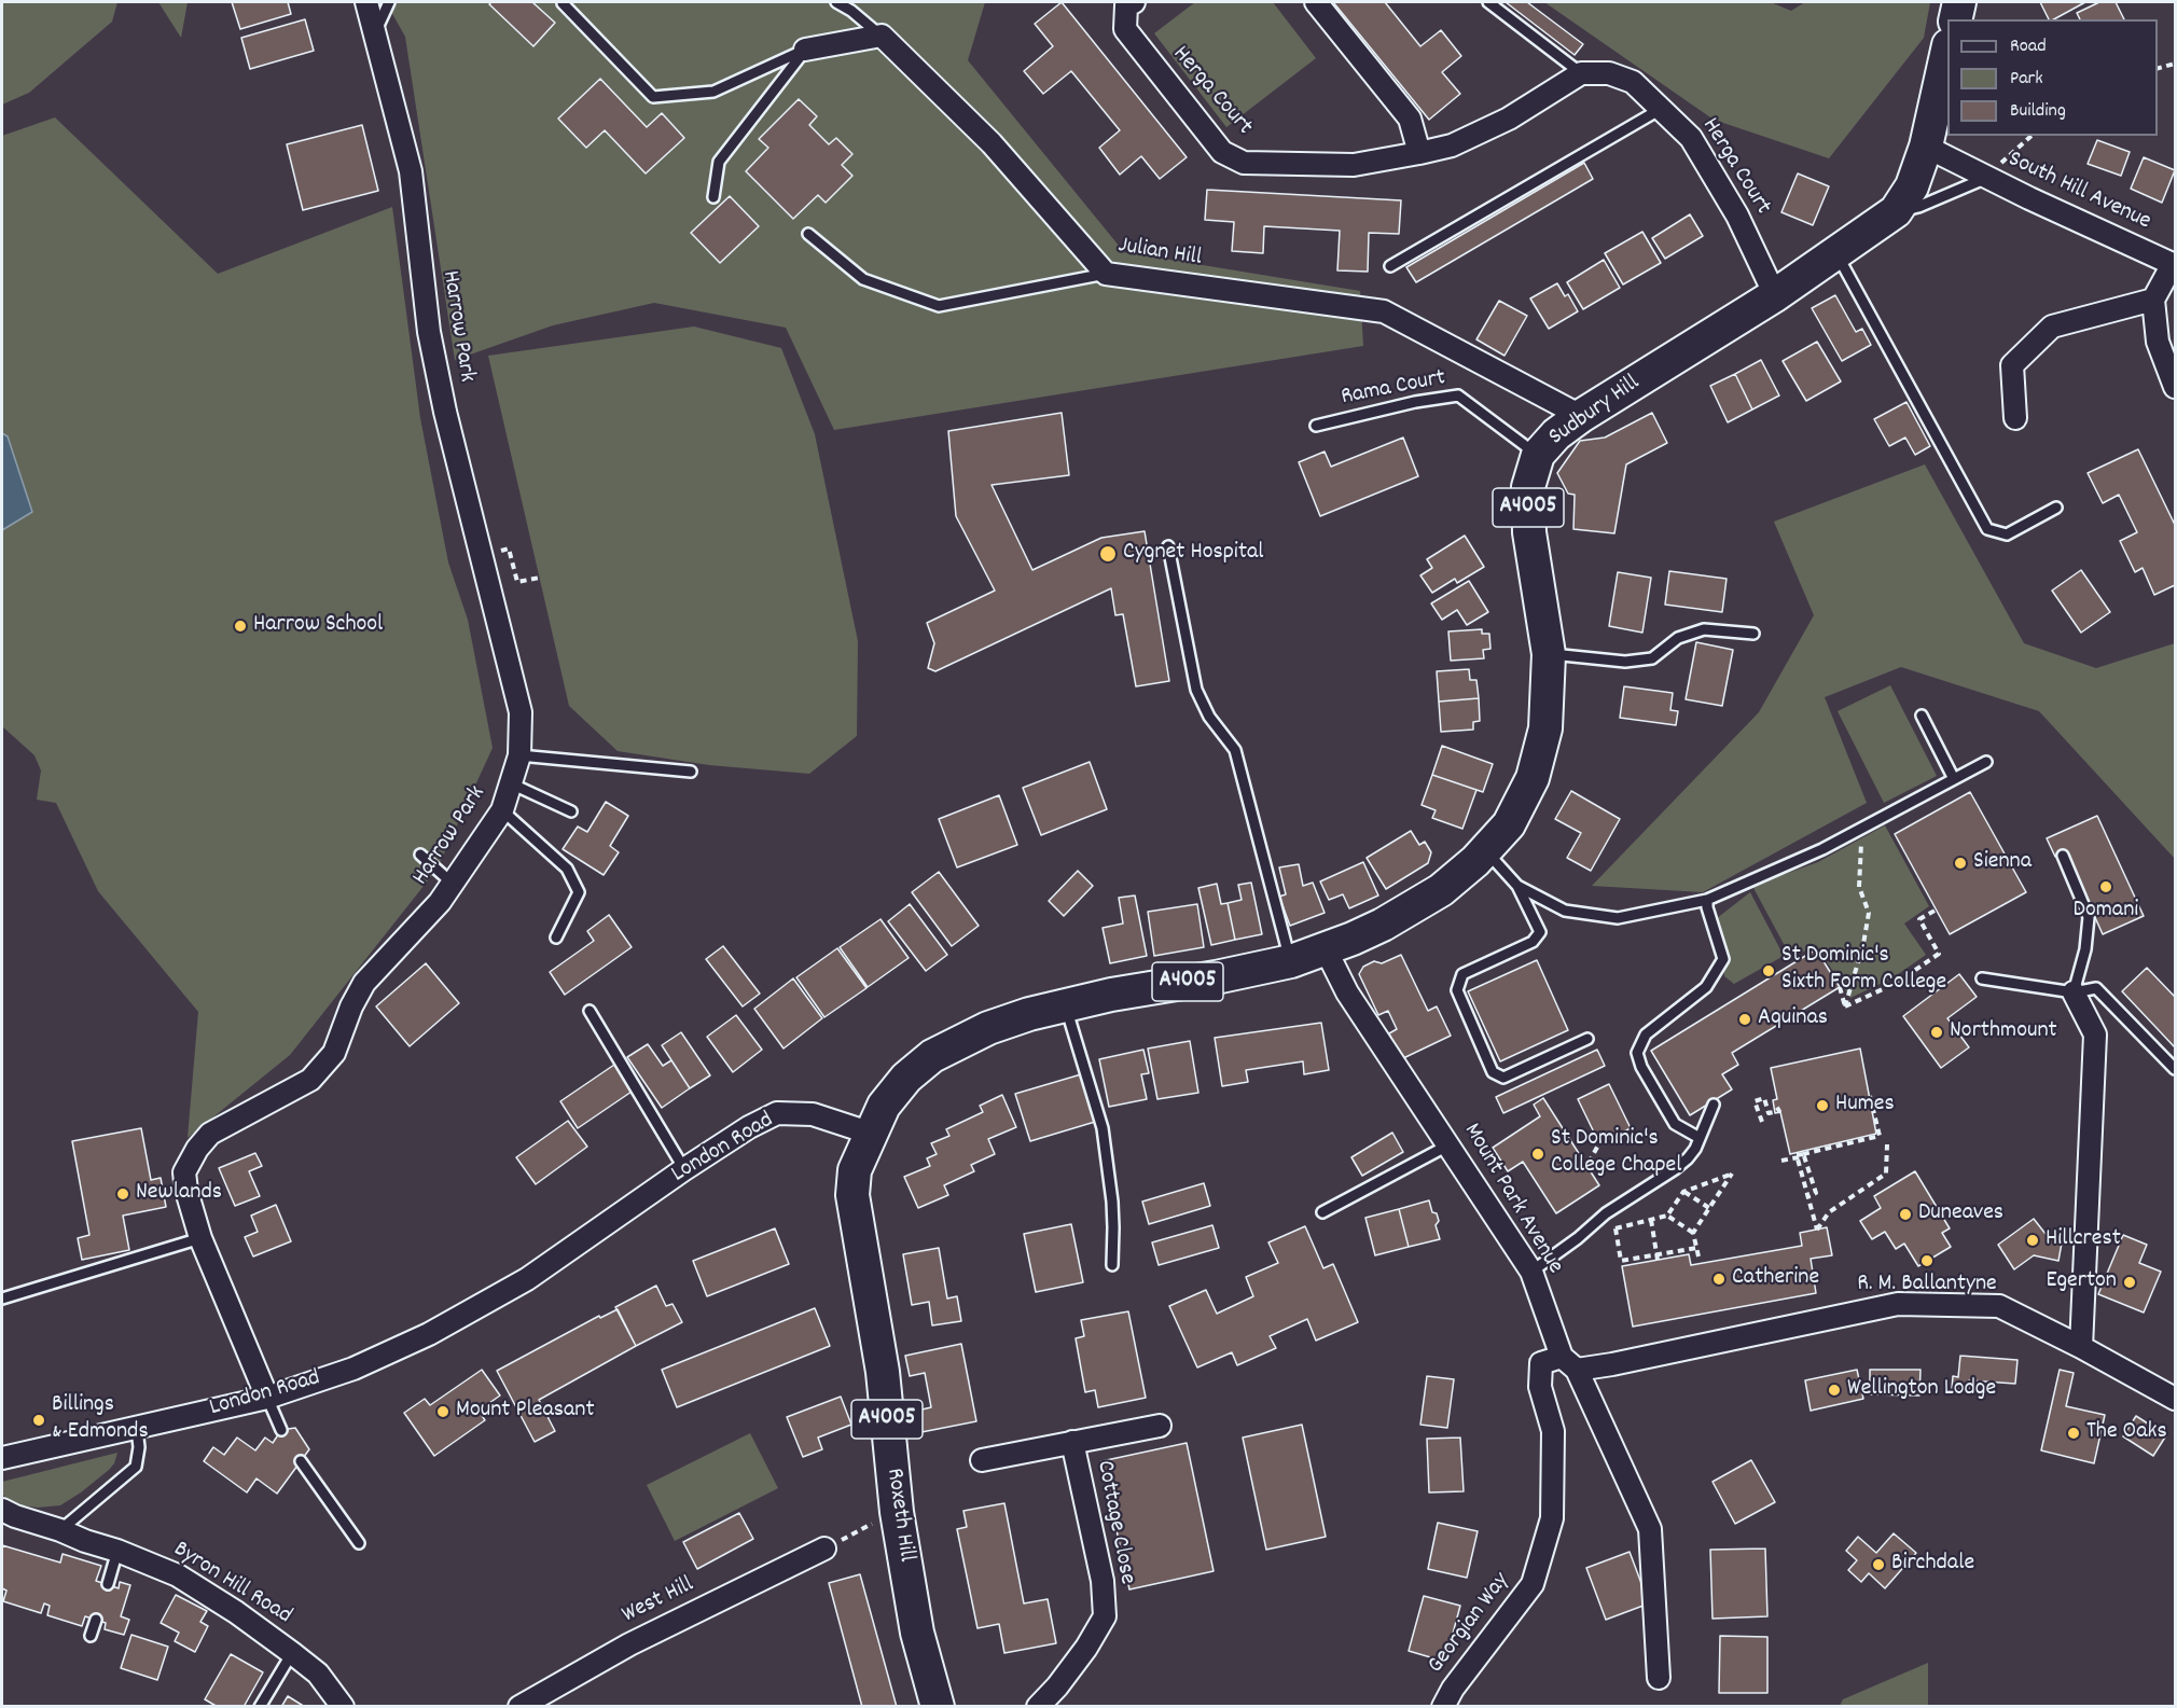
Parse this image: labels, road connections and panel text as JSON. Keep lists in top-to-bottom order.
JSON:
{
  "streets": {
    "main road": ["Sudbury Hill", "A4005", "Roxeth Hill"],
    "street": [
      "Herga Court",
      "South Hill Avenue",
      "Julian Hill",
      "Harrow Park",
      "London Road",
      "Mount Park Avenue",
      "Cottage Close",
      "Byron Hill Road",
      "West Hill",
      "Georgian Way"
    ],
    "lane": ["Rama Court"]
  },
  "crossings": [
    ["Herga Court", "Sudbury Hill"],
    ["South Hill Avenue", "Sudbury Hill"],
    ["Julian Hill", "Sudbury Hill"],
    ["Harrow Park", "London Road"],
    ["Rama Court", "Sudbury Hill"],
    ["Sudbury Hill", "A4005"],
    ["Sudbury Hill", "Mount Park Avenue"],
    ["A4005", "London Road"],
    ["A4005", "Mount Park Avenue"],
    ["A4005", "Roxeth Hill"],
    ["London Road", "Roxeth Hill"],
    ["Mount Park Avenue", "Georgian Way"]
  ],
  "places": [
    "Cygnet Hospital",
    "Harrow School",
    "Sienna",
    "Domani",
    "St Dominic's Sixth Form College",
    "Aquinas",
    "Northmount",
    "Humes",
    "St Dominic's College Chapel",
    "Newlands",
    "Duneaves",
    "Hillcrest",
    "R. M. Ballantyne",
    "Catherine",
    "Egerton",
    "Wellington Lodge",
    "Mount Pleasant",
    "Billings & Edmonds",
    "The Oaks",
    "Birchdale"
  ],
  "legend": ["Road", "Park", "Building"]
}
